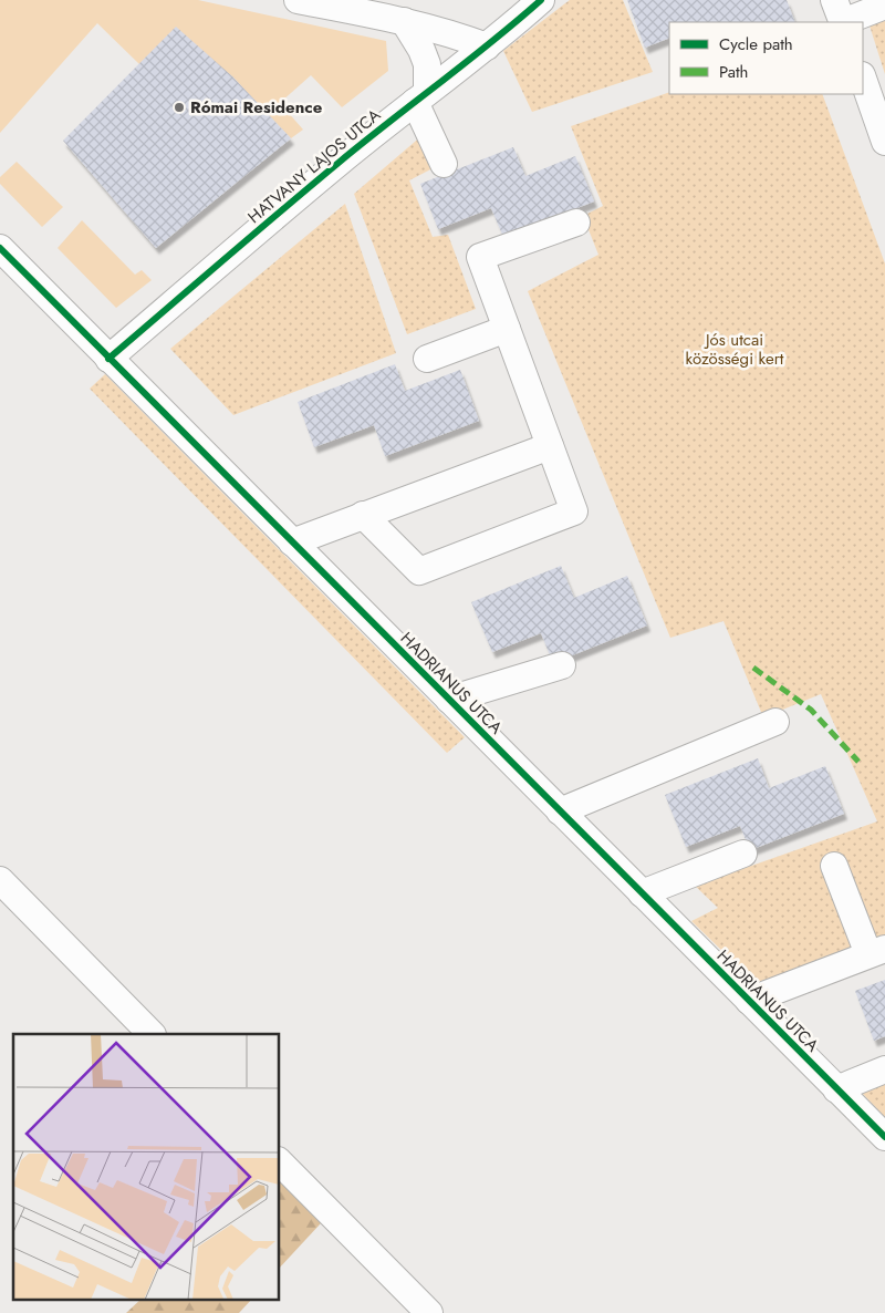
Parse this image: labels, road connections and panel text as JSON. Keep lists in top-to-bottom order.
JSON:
{
  "streets": {
    "street": ["HATVANY LAJOS UTCA", "HADRIANUS UTCA"]
  },
  "crossings": [
    ["HATVANY LAJOS UTCA", "HADRIANUS UTCA"]
  ],
  "parks": ["Jós utcai közösségi kert"],
  "places": ["Római Residence"],
  "legend": ["Cycle path", "Path"]
}
